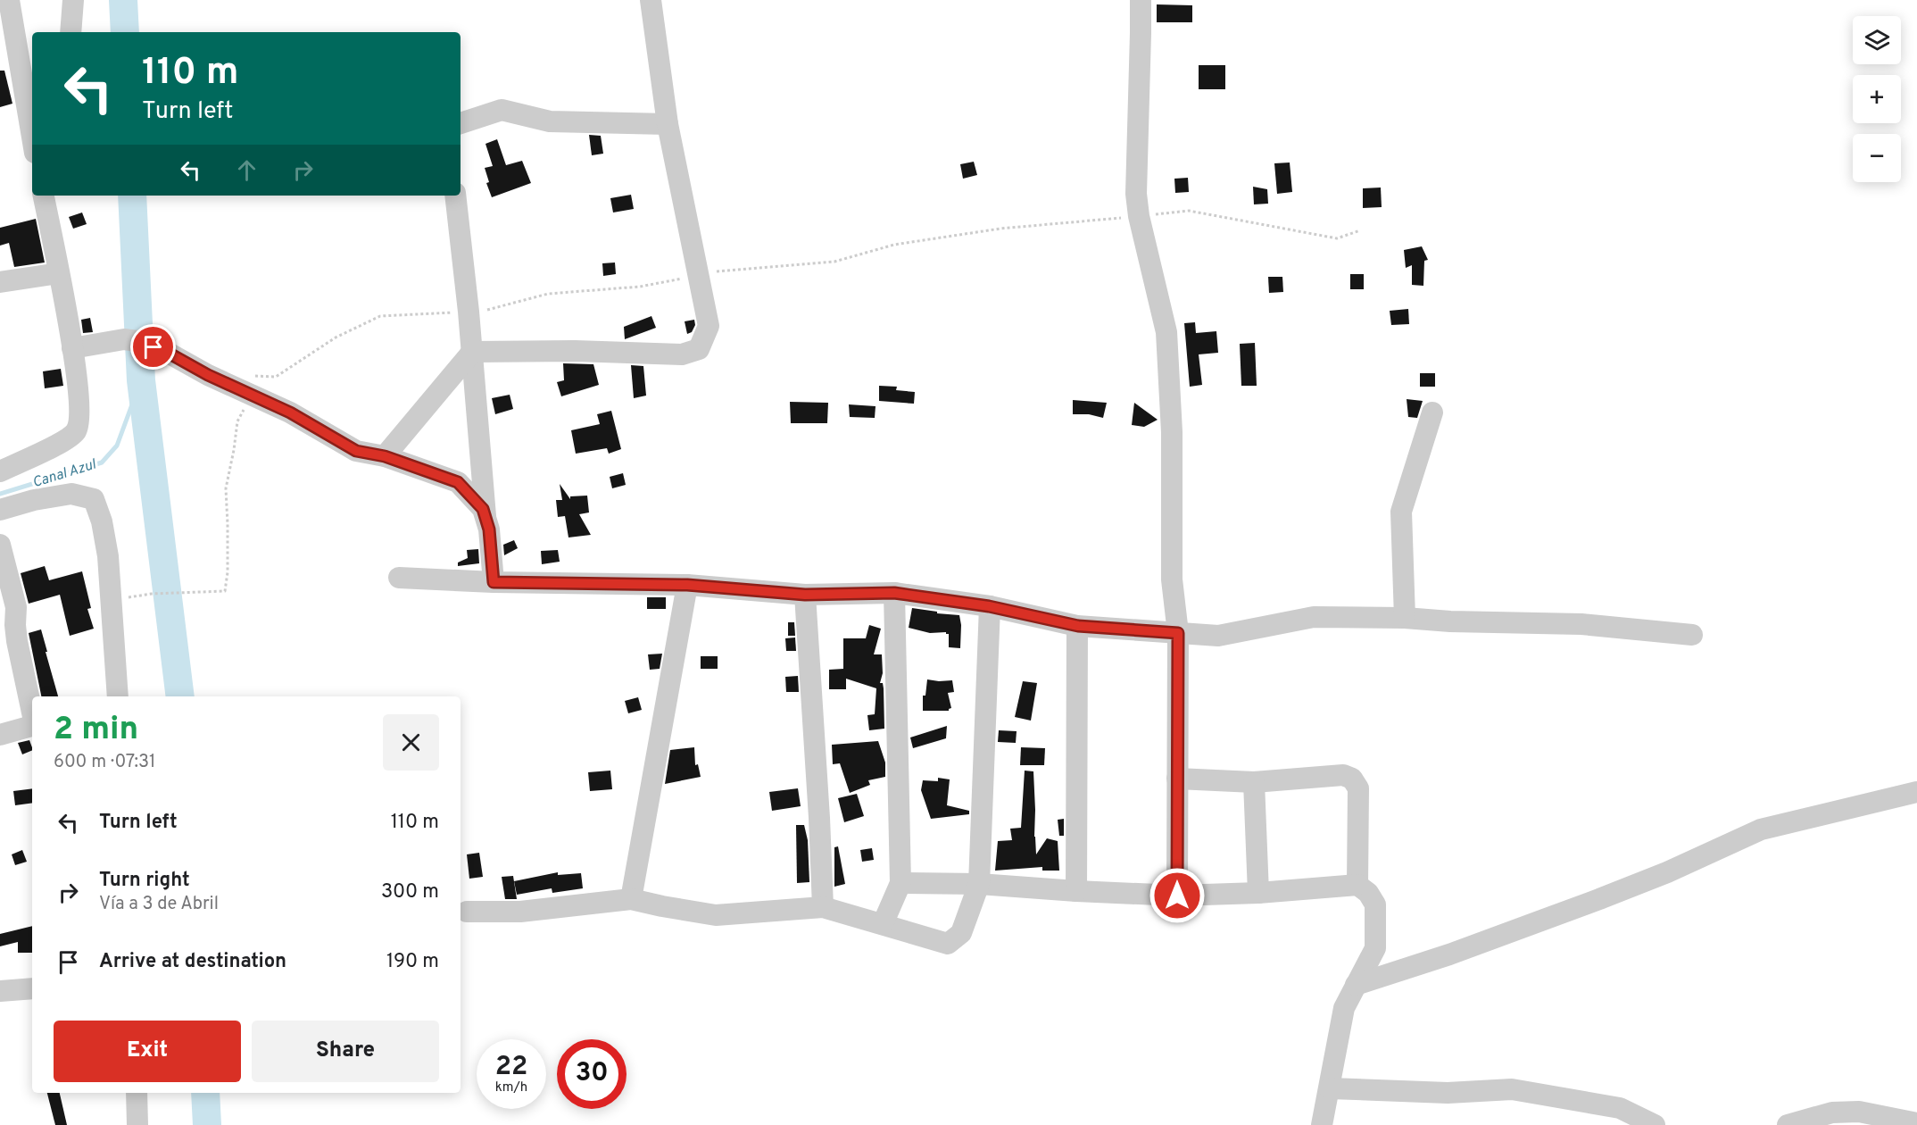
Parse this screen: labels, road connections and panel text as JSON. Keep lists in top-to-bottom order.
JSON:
{
  "water": ["Canal Azul"],
  "page": {
    "map_buttons": ["+", "−"],
    "turn": ["110 m", "Turn left"],
    "heading": ["2 min", "600 m · 07:31"],
    "list": [
      {
        "name": "Turn left",
        "value": "110 m"
      },
      {
        "name": "Turn right",
        "note": "Vía a 3 de Abril",
        "value": "300 m"
      },
      {
        "name": "Arrive at destination",
        "value": "190 m"
      }
    ],
    "buttons": ["Exit", "Share"],
    "speed": "22 km/h",
    "limit": "30"
  }
}
